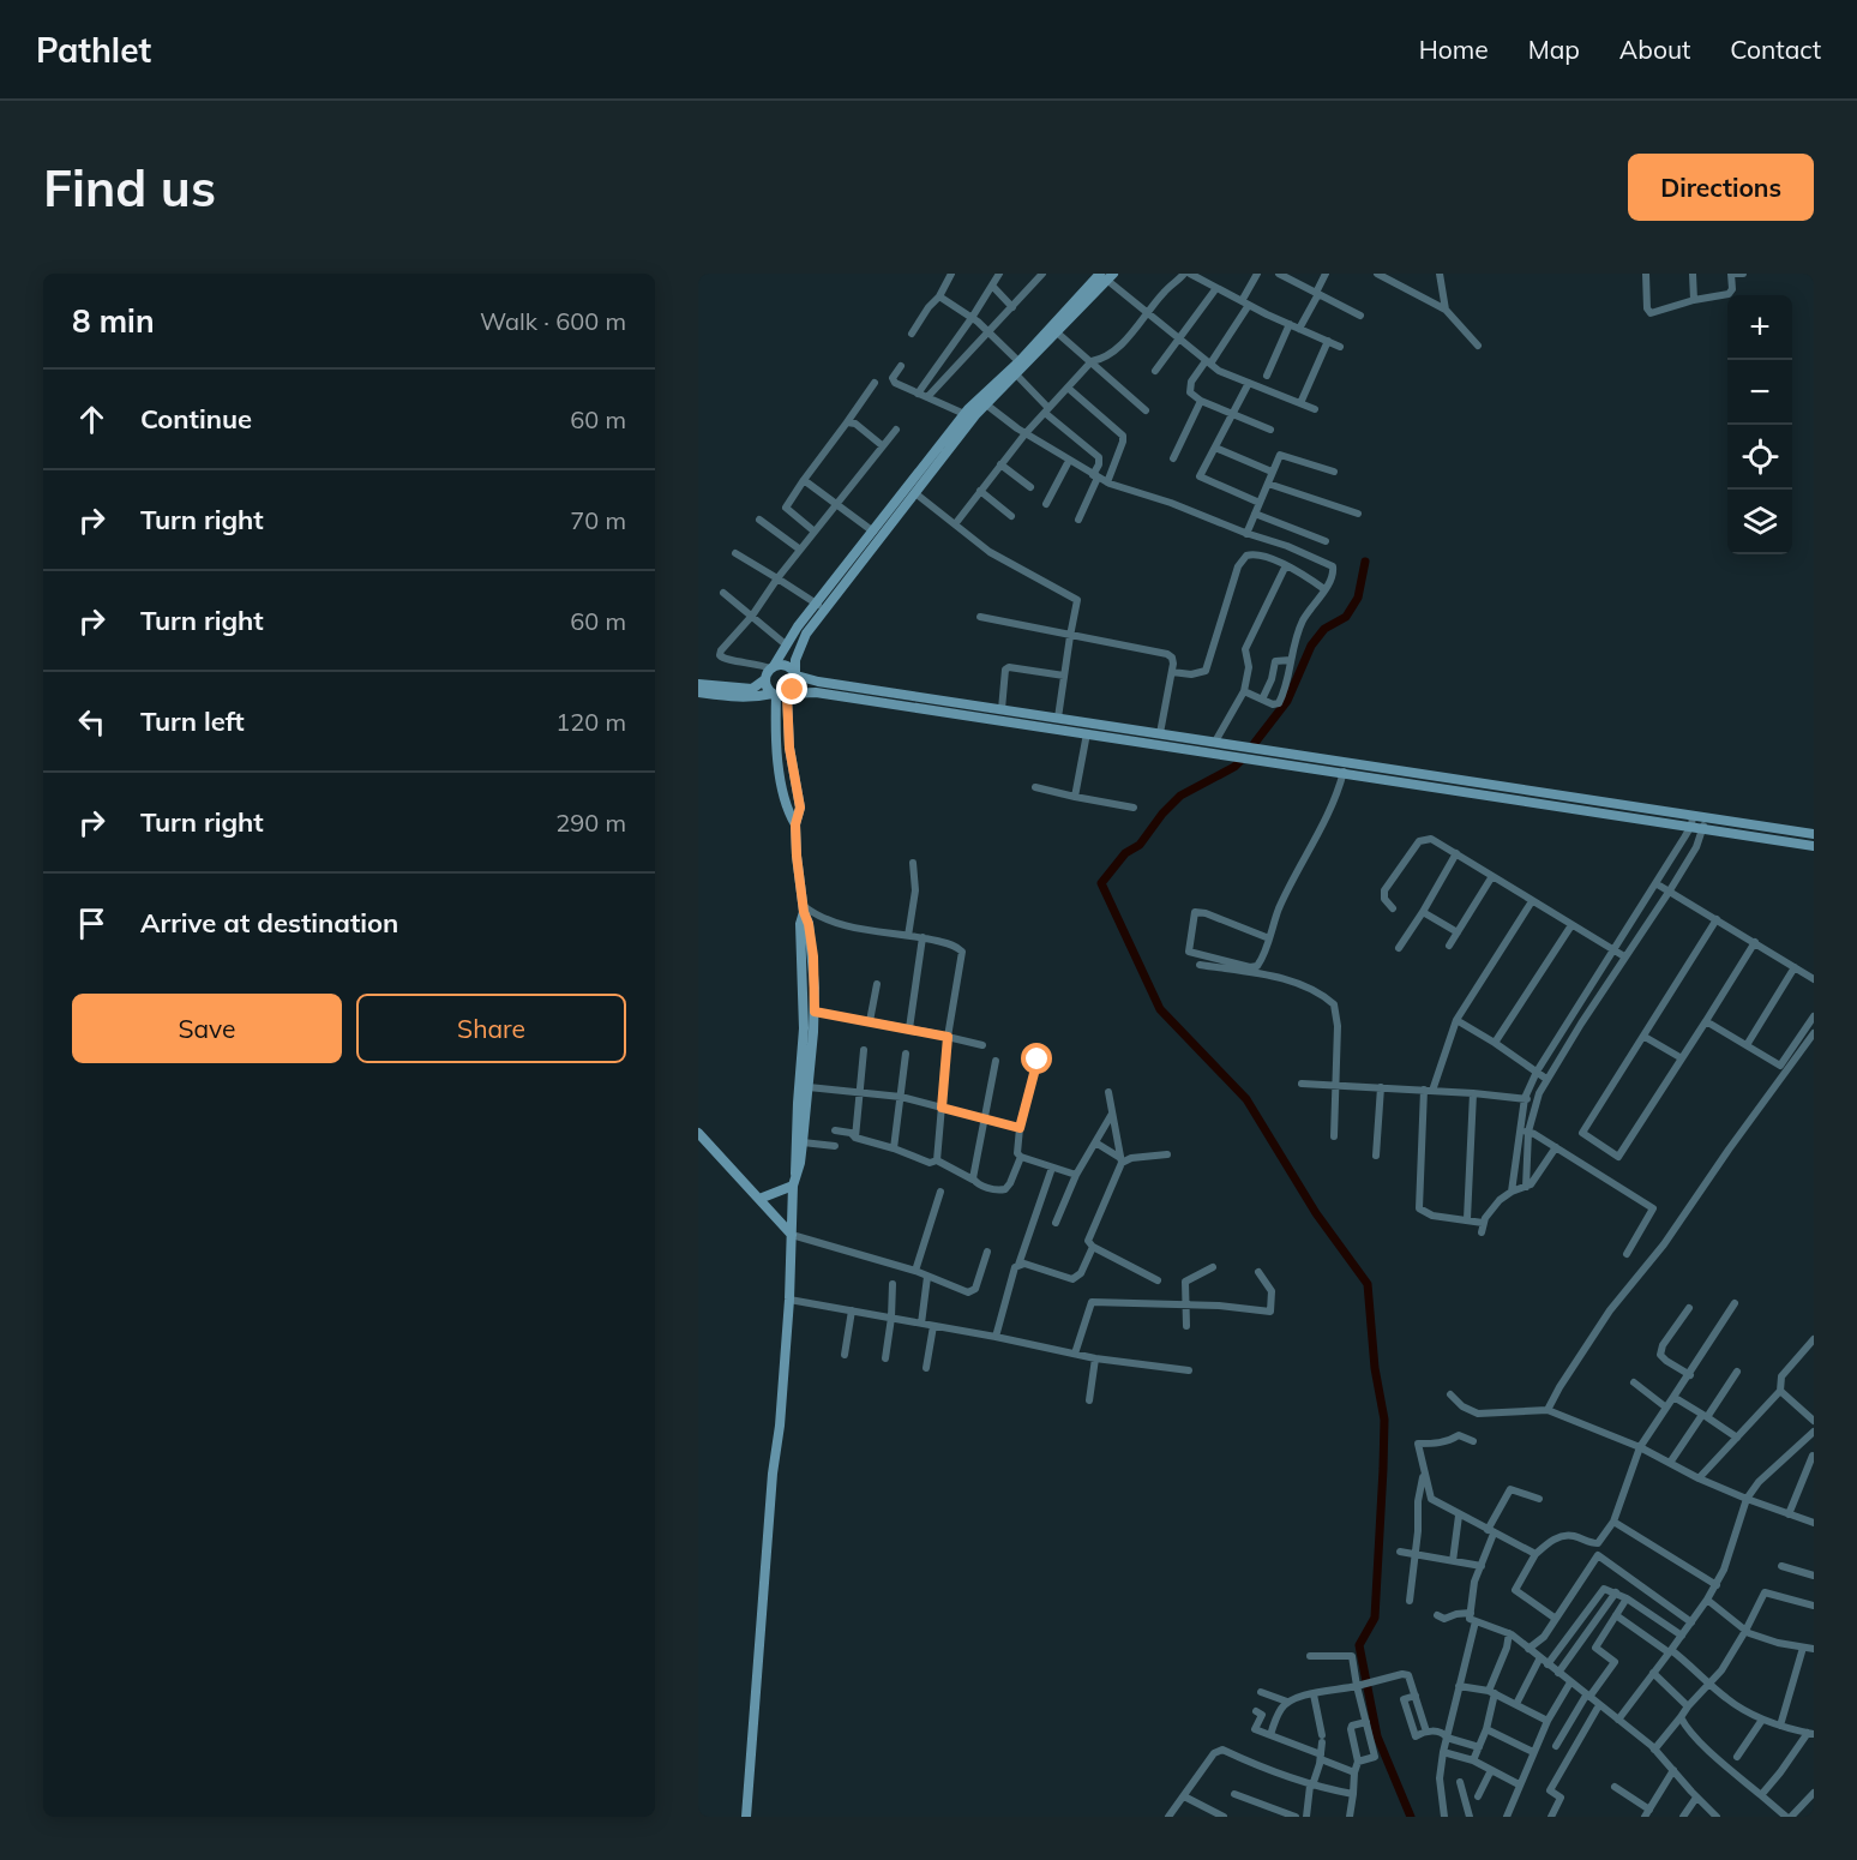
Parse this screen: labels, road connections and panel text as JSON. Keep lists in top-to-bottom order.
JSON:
{
  "page": {
    "header": "Pathlet",
    "nav": [
      "Home",
      "Map",
      "About",
      "Contact"
    ],
    "buttons": [
      "Directions",
      ["Save", "Share"]
    ],
    "title": "Find us",
    "heading": ["8 min", "Walk · 600 m"],
    "map_buttons": ["+", "−"],
    "list": [
      ["Continue", "60 m"],
      ["Turn right", "70 m"],
      ["Turn right", "60 m"],
      ["Turn left", "120 m"],
      ["Turn right", "290 m"],
      "Arrive at destination"
    ]
  }
}
